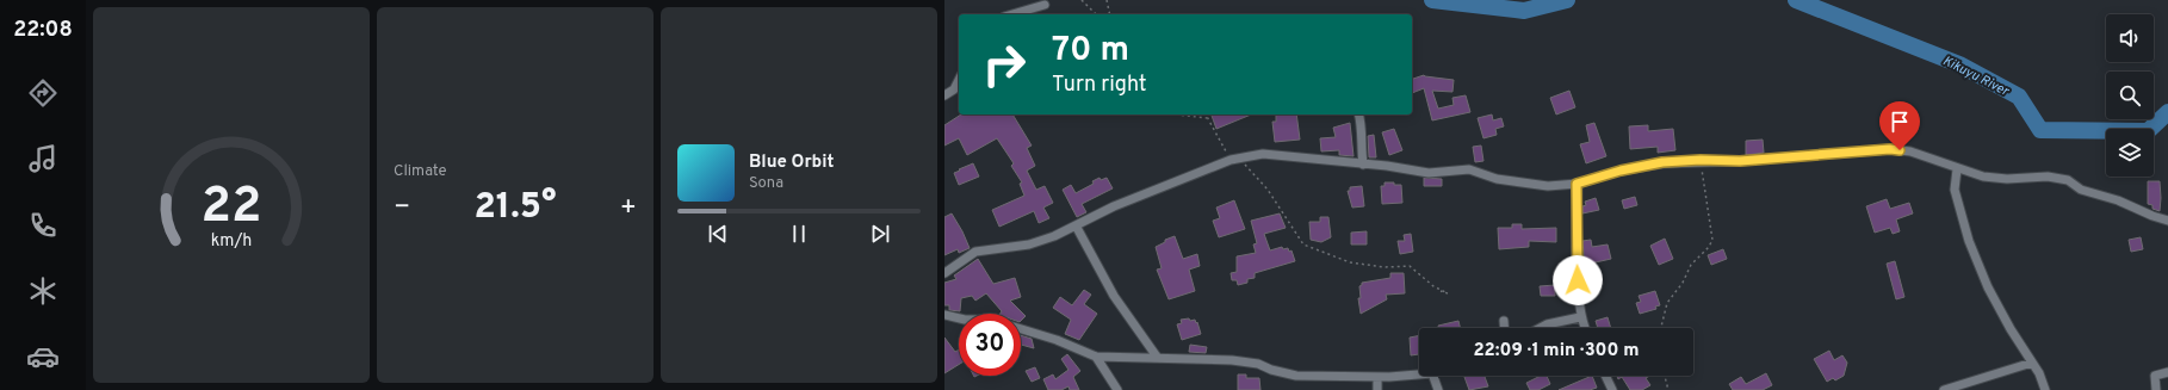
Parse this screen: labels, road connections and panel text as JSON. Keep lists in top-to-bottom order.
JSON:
{
  "water": ["Kikuyu River"],
  "page": {
    "tabs": "22:08",
    "tile": "Climate",
    "turn": ["70 m", "Turn right"],
    "song": ["Blue Orbit", "Sona"],
    "heat": ["−", "21.5°", "+"],
    "limit": "30",
    "trip": "22:09 · 1 min · 300 m",
    "gauge": ["22", "km/h"]
  }
}
